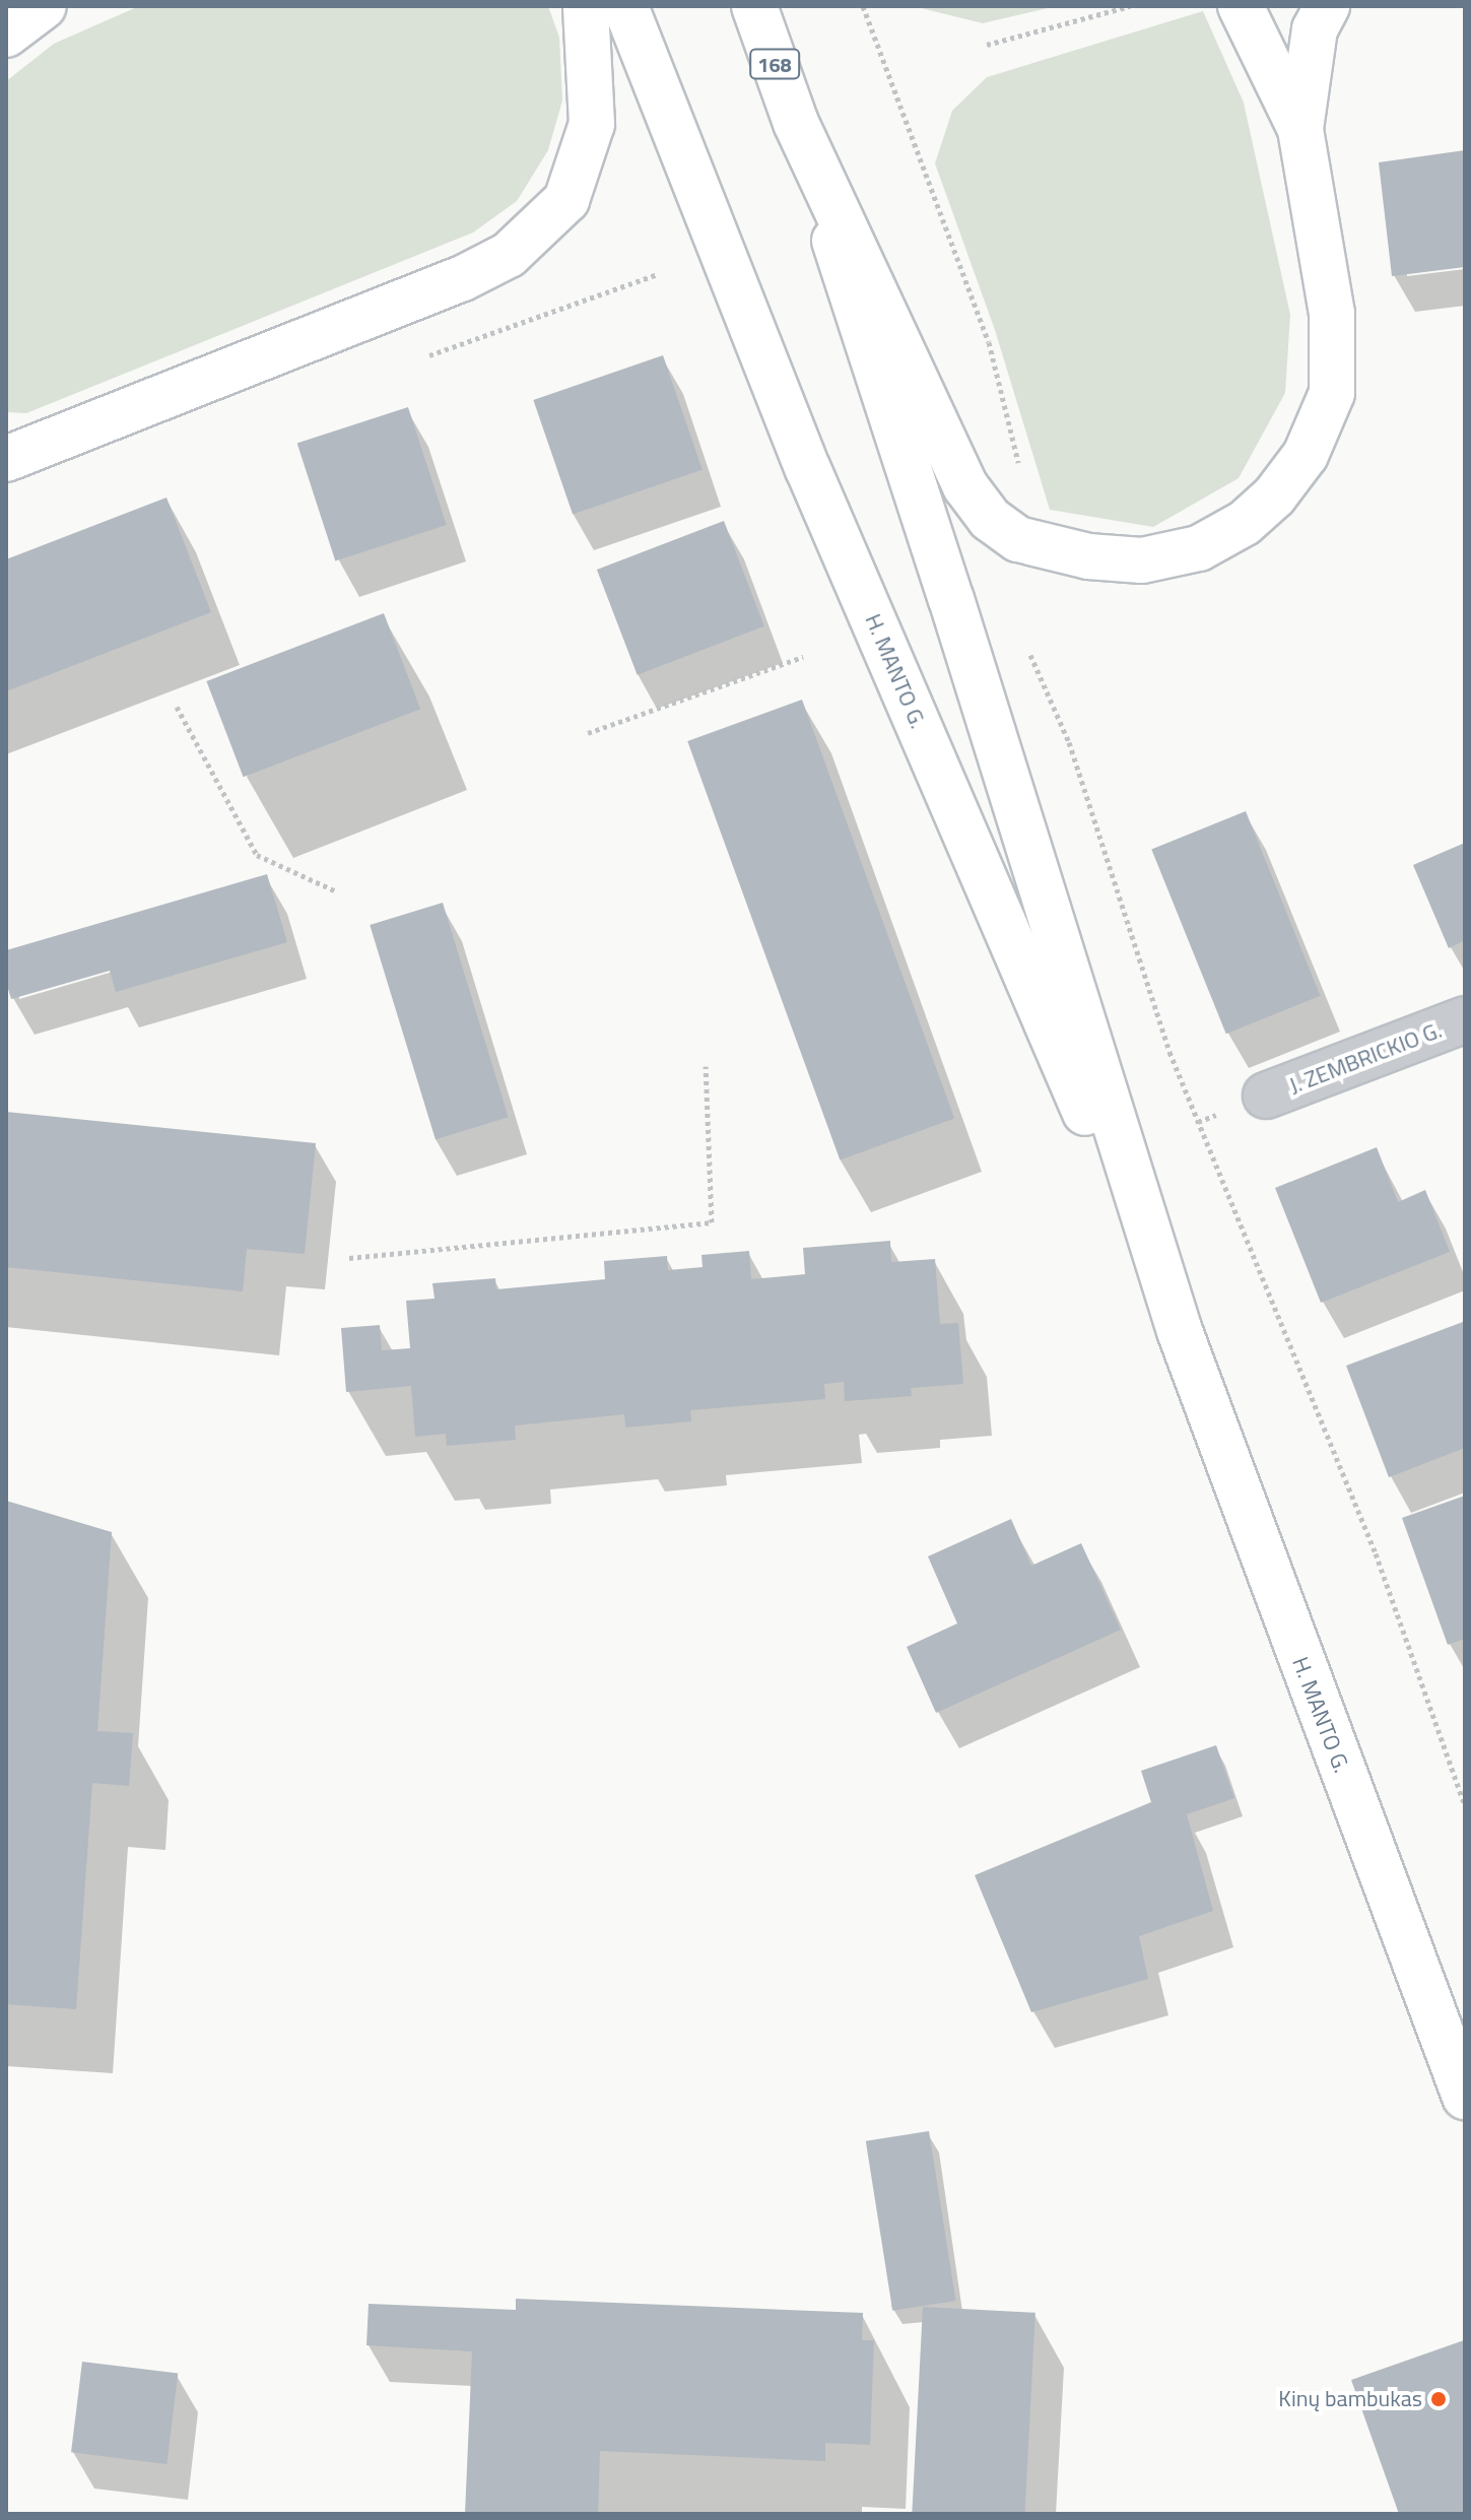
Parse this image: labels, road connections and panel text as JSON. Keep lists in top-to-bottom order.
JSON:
{
  "streets": {
    "main road": ["168", "H. MANTO G."],
    "street": ["J. ZEMBRICKIO G."]
  },
  "places": ["Kinų bambukas"]
}
